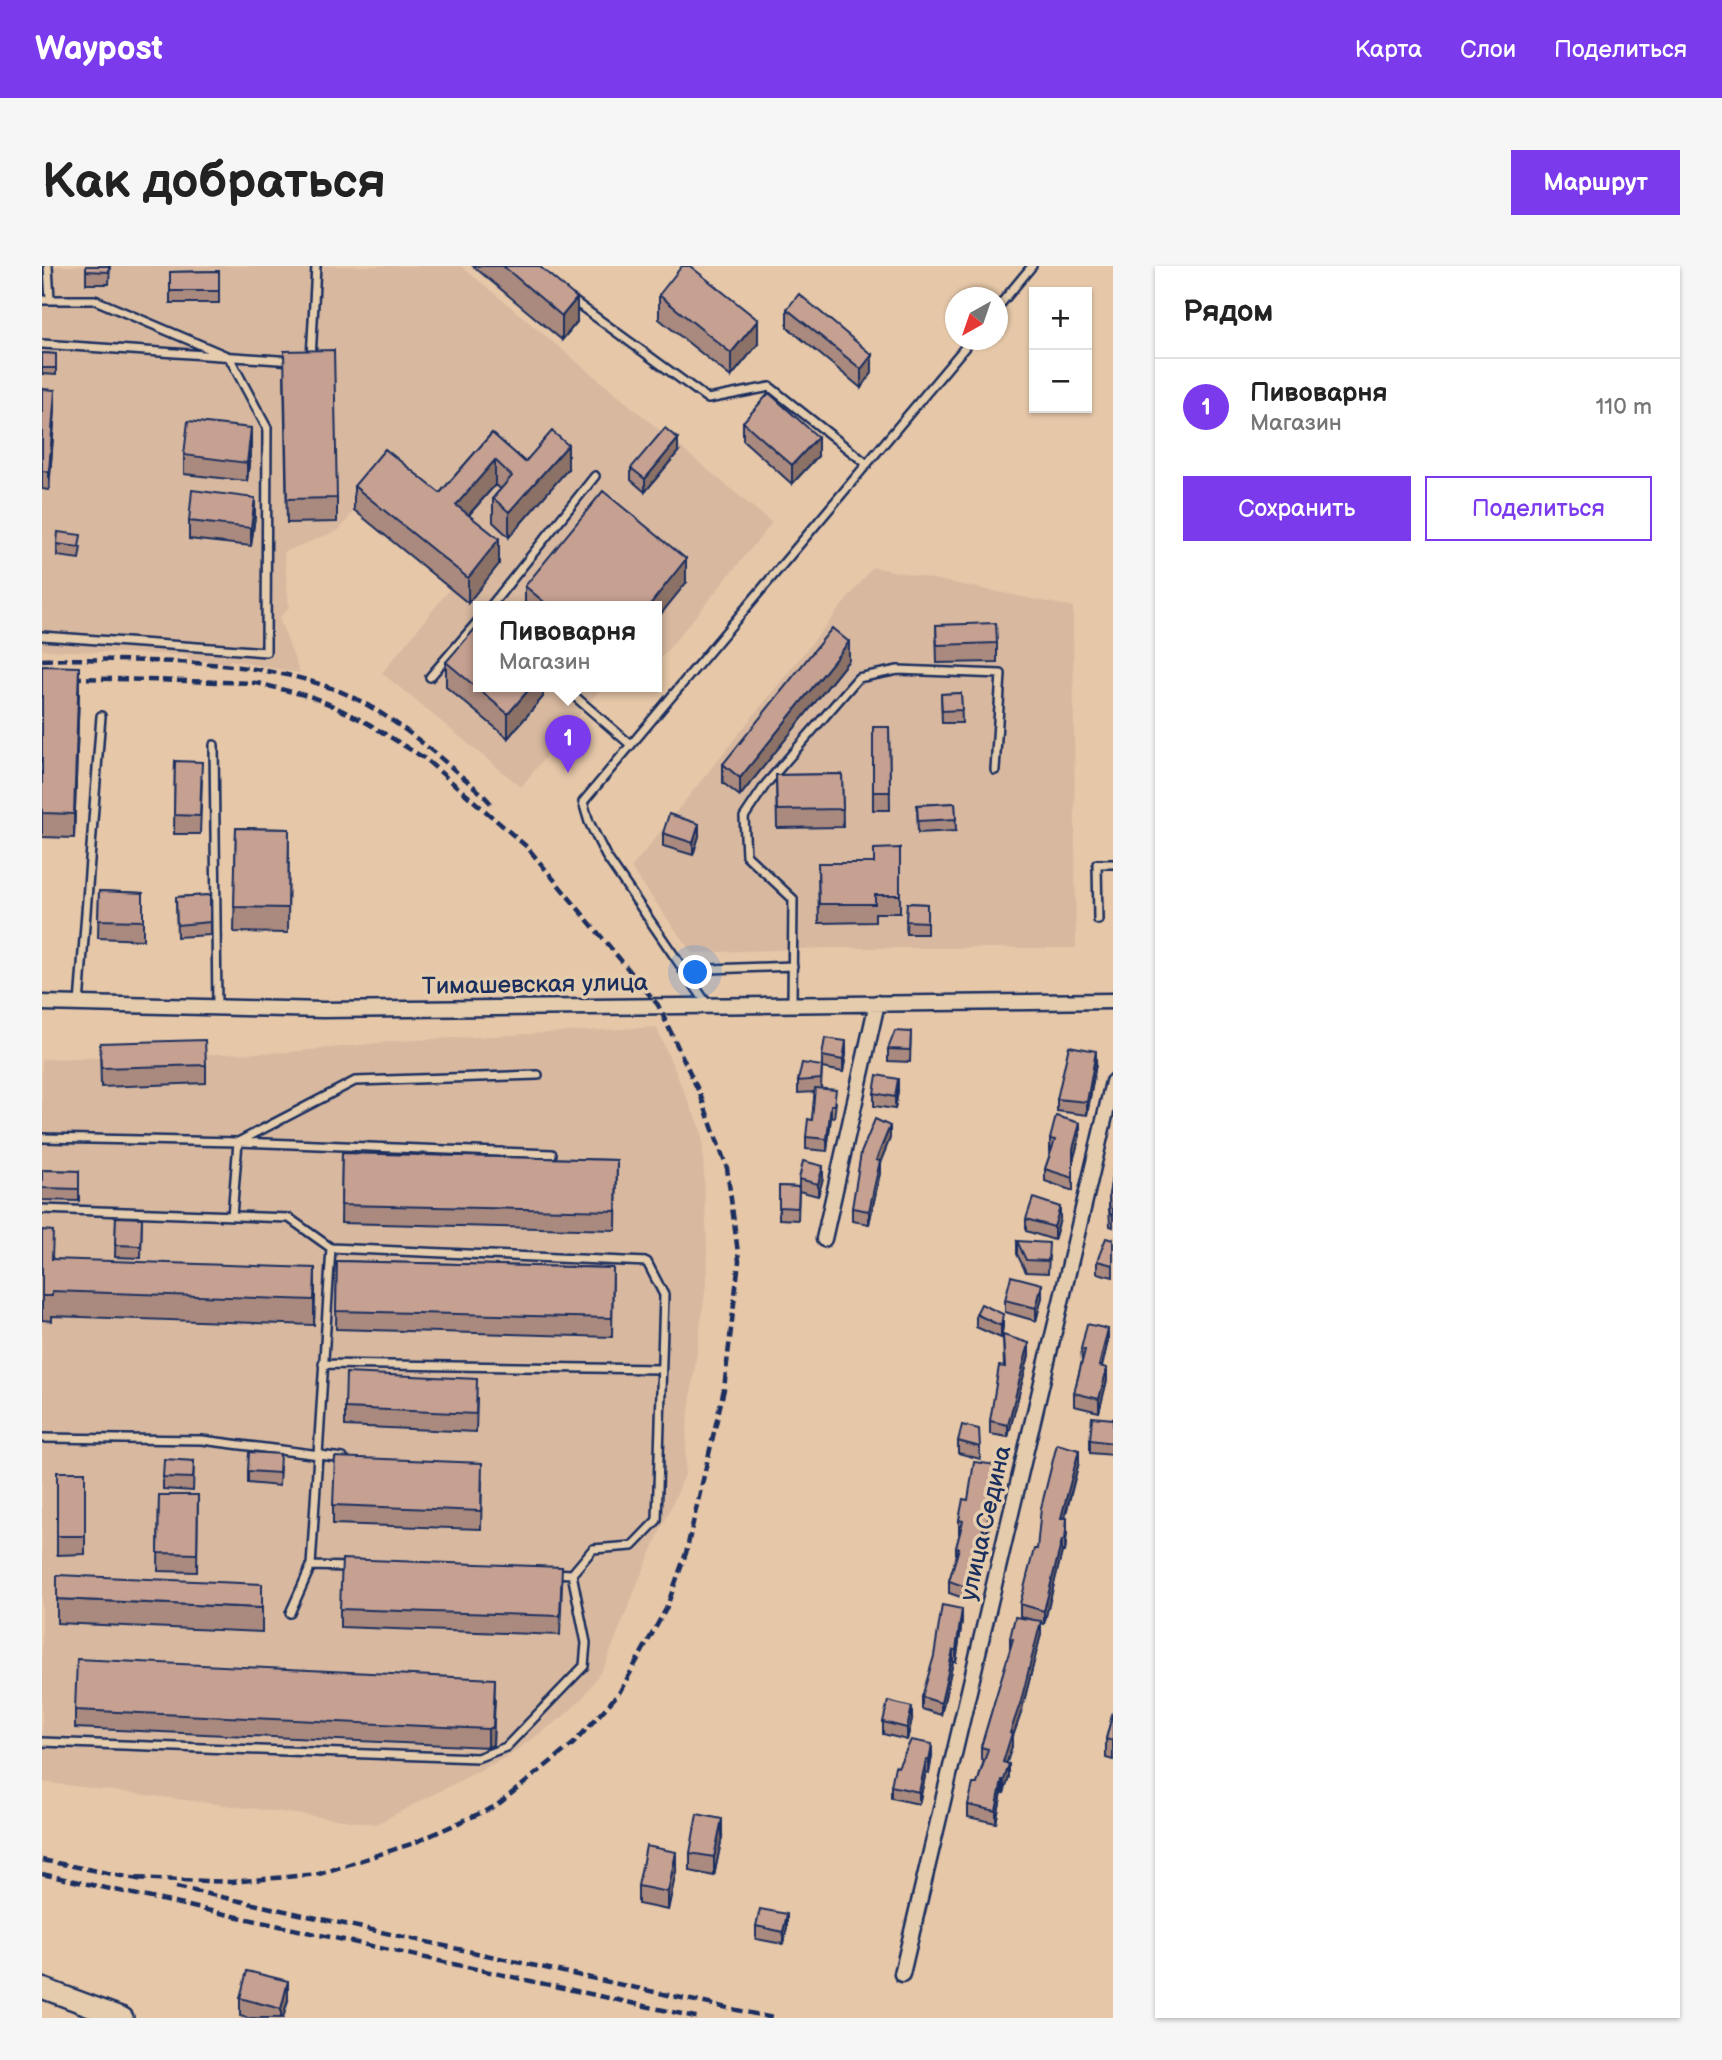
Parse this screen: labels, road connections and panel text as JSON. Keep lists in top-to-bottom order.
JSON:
{
  "streets": {
    "street": ["Тимашевская улица", "улица Седина"]
  },
  "north": "bottom left",
  "page": {
    "header": "Waypost",
    "nav": ["Карта", "Слои", "Поделиться"],
    "buttons": [
      "Маршрут",
      ["Сохранить", "Поделиться"]
    ],
    "title": "Как добраться",
    "heading": "Рядом",
    "map_buttons": ["+", "−"],
    "list": [
      {
        "mark": "1",
        "name": "Пивоварня",
        "note": "Магазин",
        "value": "110 m"
      }
    ],
    "popup": ["Пивоварня", "Магазин"],
    "pins": "1"
  }
}
